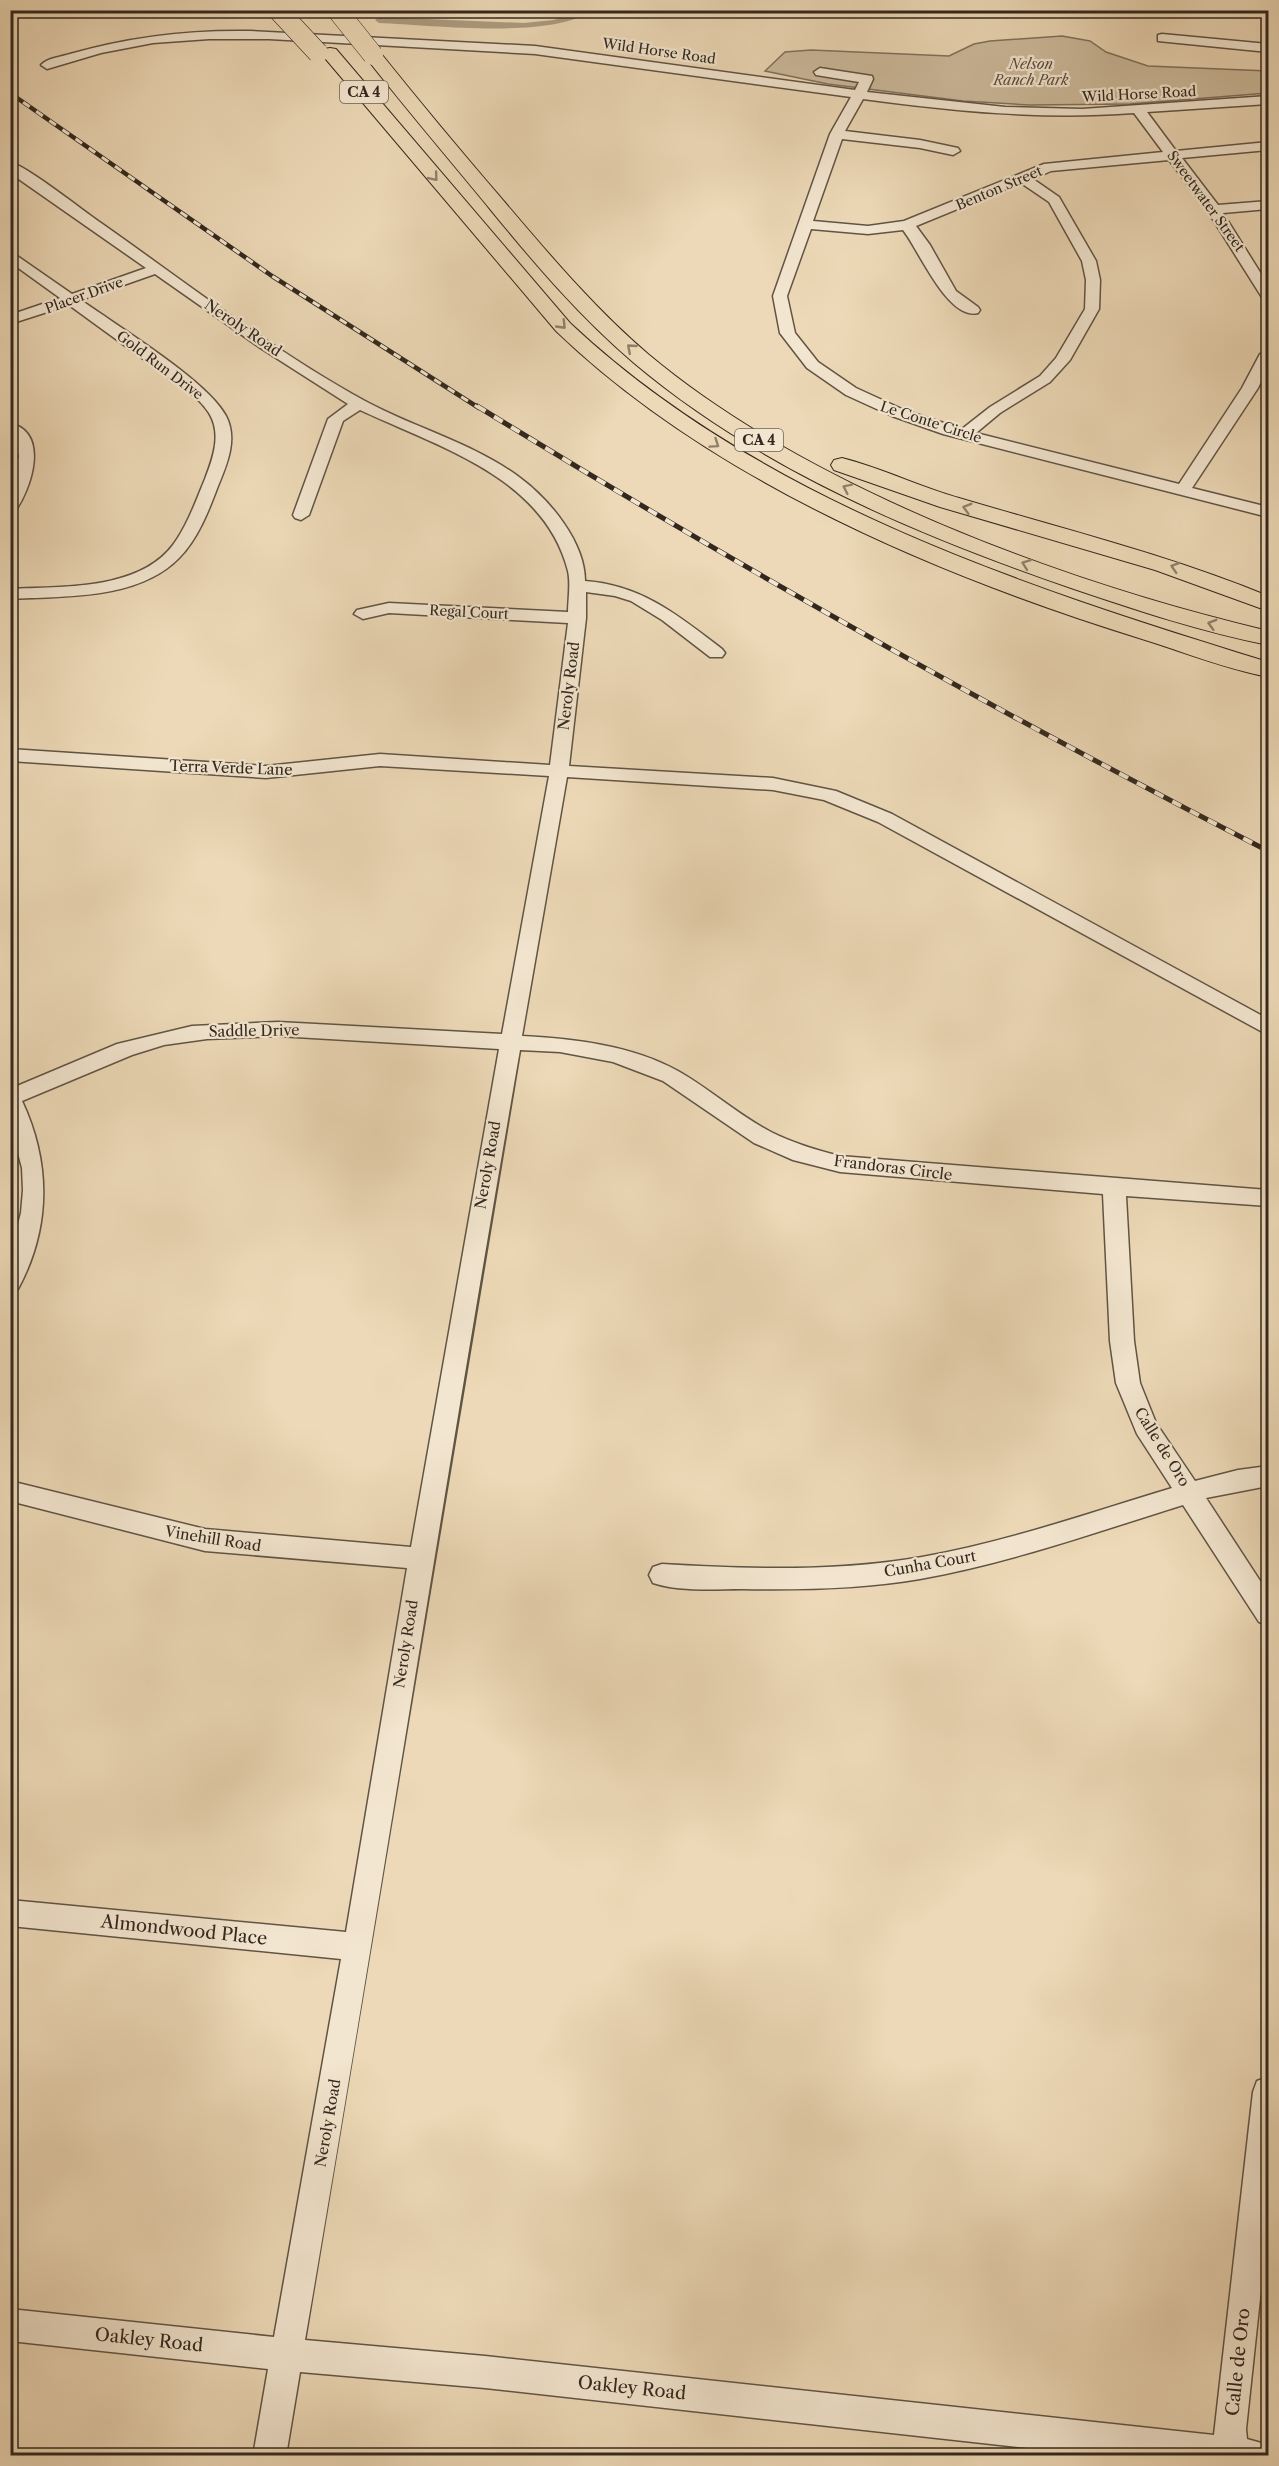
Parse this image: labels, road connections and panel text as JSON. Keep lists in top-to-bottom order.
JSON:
{
  "streets": {
    "highway": ["CA 4"],
    "street": [
      "Wild Horse Road",
      "Benton Street",
      "Sweetwater Street",
      "Placer Drive",
      "Neroly Road",
      "Gold Run Drive",
      "Le Conte Circle",
      "Regal Court",
      "Terra Verde Lane",
      "Saddle Drive",
      "Frandoras Circle",
      "Calle de Oro",
      "Vinehill Road",
      "Cunha Court",
      "Almondwood Place",
      "Oakley Road"
    ]
  },
  "crossings": [
    ["Wild Horse Road", "Sweetwater Street"],
    ["Wild Horse Road", "Le Conte Circle"],
    ["Benton Street", "Sweetwater Street"],
    ["Benton Street", "Le Conte Circle"],
    ["Placer Drive", "Neroly Road"],
    ["Placer Drive", "Gold Run Drive"],
    ["Neroly Road", "Regal Court"],
    ["Neroly Road", "Terra Verde Lane"],
    ["Neroly Road", "Saddle Drive"],
    ["Neroly Road", "Frandoras Circle"],
    ["Neroly Road", "Vinehill Road"],
    ["Neroly Road", "Almondwood Place"],
    ["Neroly Road", "Oakley Road"],
    ["Saddle Drive", "Frandoras Circle"],
    ["Frandoras Circle", "Calle de Oro"],
    ["Calle de Oro", "Cunha Court"],
    ["Calle de Oro", "Oakley Road"]
  ],
  "parks": ["Nelson Ranch Park"]
}
